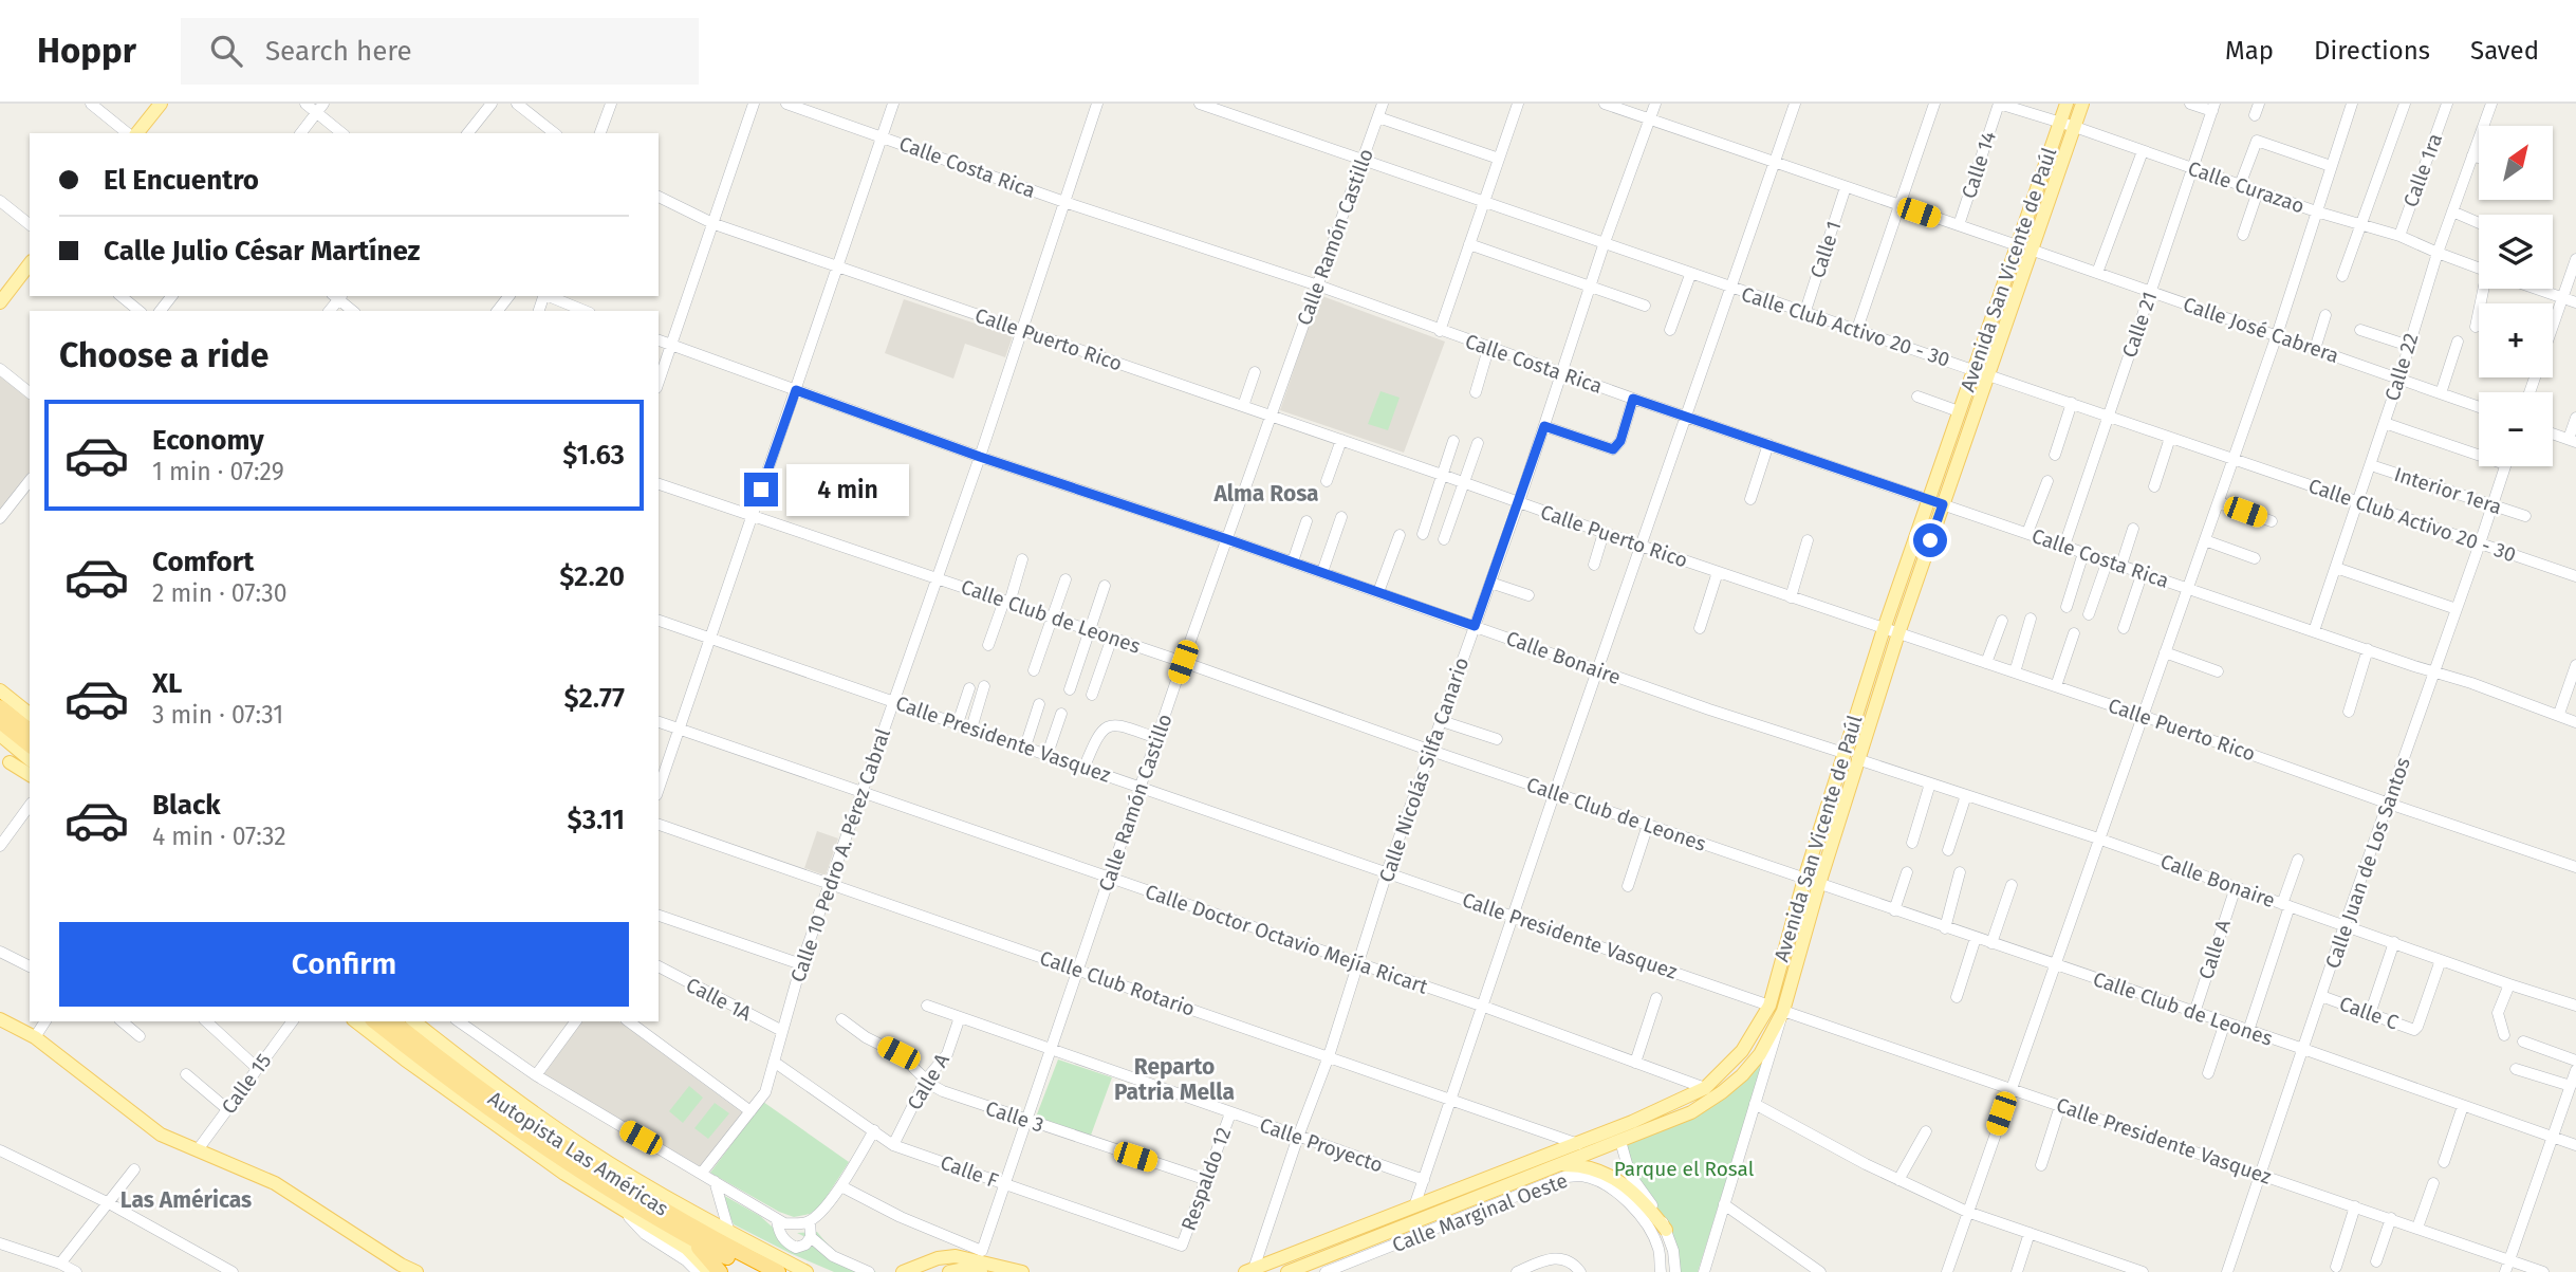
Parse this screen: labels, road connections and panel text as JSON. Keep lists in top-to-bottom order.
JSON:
{
  "streets": {
    "highway": ["Autopista Las Américas"],
    "main road": ["Avenida San Vicente de Paúl"],
    "street": [
      "Calle 14",
      "Calle Costa Rica",
      "Calle 1ra",
      "Calle Curazao",
      "Calle Ramón Castillo",
      "Calle 1",
      "Calle 21",
      "Calle Club Activo 20 - 30",
      "Calle José Cabrera",
      "Calle Puerto Rico",
      "Calle 22",
      "Interior 1era",
      "Calle Club de Leones",
      "Calle Bonaire",
      "Calle Presidente Vasquez",
      "Calle Nicolás Silfa Canario",
      "Calle 10 Pedro A. Pérez Cabral",
      "Calle Juan de Los Santos",
      "Calle Doctor Octavio Mejía Ricart",
      "Calle A",
      "Calle Club Rotario",
      "Calle 1A",
      "Calle C",
      "Calle 15",
      "Calle 3",
      "Calle Proyecto",
      "Calle F",
      "Respaldo 12",
      "Calle Marginal Oeste"
    ]
  },
  "crossings": [
    ["Calle 14", "Calle Curazao"],
    ["Calle Costa Rica", "Calle Ramón Castillo"],
    ["Calle Costa Rica", "Avenida San Vicente de Paúl"],
    ["Calle Costa Rica", "Calle 21"],
    ["Calle Costa Rica", "Calle 22"],
    ["Calle Costa Rica", "Calle Nicolás Silfa Canario"],
    ["Calle Costa Rica", "Calle 10 Pedro A. Pérez Cabral"],
    ["Calle Costa Rica", "Calle Juan de Los Santos"],
    ["Calle 1ra", "Calle Curazao"],
    ["Calle Curazao", "Avenida San Vicente de Paúl"],
    ["Calle Curazao", "Calle 21"],
    ["Calle Curazao", "Calle 22"],
    ["Calle Ramón Castillo", "Calle Club Activo 20 - 30"],
    ["Calle Ramón Castillo", "Calle Puerto Rico"],
    ["Calle Ramón Castillo", "Calle Club de Leones"],
    ["Calle Ramón Castillo", "Calle Bonaire"],
    ["Calle Ramón Castillo", "Calle Presidente Vasquez"],
    ["Calle Ramón Castillo", "Calle Doctor Octavio Mejía Ricart"],
    ["Calle Ramón Castillo", "Calle Club Rotario"],
    ["Calle Ramón Castillo", "Calle 3"],
    ["Calle Ramón Castillo", "Calle Proyecto"],
    ["Calle Ramón Castillo", "Calle F"],
    ["Calle 1", "Calle Club Activo 20 - 30"],
    ["Avenida San Vicente de Paúl", "Calle Club Activo 20 - 30"],
    ["Avenida San Vicente de Paúl", "Calle José Cabrera"],
    ["Avenida San Vicente de Paúl", "Calle Puerto Rico"],
    ["Avenida San Vicente de Paúl", "Calle Club de Leones"],
    ["Avenida San Vicente de Paúl", "Calle Bonaire"],
    ["Avenida San Vicente de Paúl", "Calle Presidente Vasquez"],
    ["Avenida San Vicente de Paúl", "Calle Nicolás Silfa Canario"],
    ["Avenida San Vicente de Paúl", "Calle Doctor Octavio Mejía Ricart"],
    ["Avenida San Vicente de Paúl", "Calle Club Rotario"],
    ["Avenida San Vicente de Paúl", "Calle Marginal Oeste"],
    ["Calle 21", "Calle Club Activo 20 - 30"],
    ["Calle 21", "Calle José Cabrera"],
    ["Calle Club Activo 20 - 30", "Calle 22"],
    ["Calle Club Activo 20 - 30", "Calle Nicolás Silfa Canario"],
    ["Calle Club Activo 20 - 30", "Calle Juan de Los Santos"],
    ["Calle José Cabrera", "Calle 22"],
    ["Calle Puerto Rico", "Calle Nicolás Silfa Canario"],
    ["Calle Puerto Rico", "Calle 10 Pedro A. Pérez Cabral"],
    ["Calle Puerto Rico", "Calle Juan de Los Santos"],
    ["Calle 22", "Interior 1era"],
    ["Interior 1era", "Calle Juan de Los Santos"],
    ["Calle Club de Leones", "Calle Nicolás Silfa Canario"],
    ["Calle Club de Leones", "Calle 10 Pedro A. Pérez Cabral"],
    ["Calle Club de Leones", "Calle Juan de Los Santos"],
    ["Calle Club de Leones", "Calle A"],
    ["Calle Bonaire", "Calle Nicolás Silfa Canario"],
    ["Calle Bonaire", "Calle 10 Pedro A. Pérez Cabral"],
    ["Calle Bonaire", "Calle Juan de Los Santos"],
    ["Calle Bonaire", "Calle A"],
    ["Calle Bonaire", "Calle C"],
    ["Calle Presidente Vasquez", "Calle Nicolás Silfa Canario"],
    ["Calle Presidente Vasquez", "Calle 10 Pedro A. Pérez Cabral"],
    ["Calle Presidente Vasquez", "Calle Juan de Los Santos"],
    ["Calle Nicolás Silfa Canario", "Calle Doctor Octavio Mejía Ricart"],
    ["Calle Nicolás Silfa Canario", "Calle Club Rotario"],
    ["Calle Nicolás Silfa Canario", "Calle Proyecto"],
    ["Calle 10 Pedro A. Pérez Cabral", "Calle Doctor Octavio Mejía Ricart"],
    ["Calle 10 Pedro A. Pérez Cabral", "Calle Club Rotario"],
    ["Calle 10 Pedro A. Pérez Cabral", "Calle 1A"],
    ["Calle 10 Pedro A. Pérez Cabral", "Calle F"],
    ["Calle Juan de Los Santos", "Calle C"],
    ["Calle A", "Calle 3"],
    ["Calle A", "Calle Proyecto"],
    ["Calle A", "Calle F"],
    ["Calle 3", "Respaldo 12"],
    ["Calle Proyecto", "Respaldo 12"],
    ["Calle F", "Respaldo 12"]
  ],
  "districts": ["Alma Rosa", "Reparto Patria Mella", "Las Américas"],
  "parks": ["Parque el Rosal"],
  "north": "top right",
  "page": {
    "header": "Hoppr",
    "search": "Search here",
    "nav": ["Map", "Directions", "Saved"],
    "map_buttons": ["+", "−"],
    "banner": ["El Encuentro", "Calle Julio César Martínez"],
    "heading": "Choose a ride",
    "list": [
      {
        "name": "Economy",
        "note": "1 min · 07:29",
        "value": "$1.63"
      },
      {
        "name": "Comfort",
        "note": "2 min · 07:30",
        "value": "$2.20"
      },
      {
        "name": "XL",
        "note": "3 min · 07:31",
        "value": "$2.77"
      },
      {
        "name": "Black",
        "note": "4 min · 07:32",
        "value": "$3.11"
      }
    ],
    "bubble": "4 min",
    "buttons": "Confirm"
  }
}
